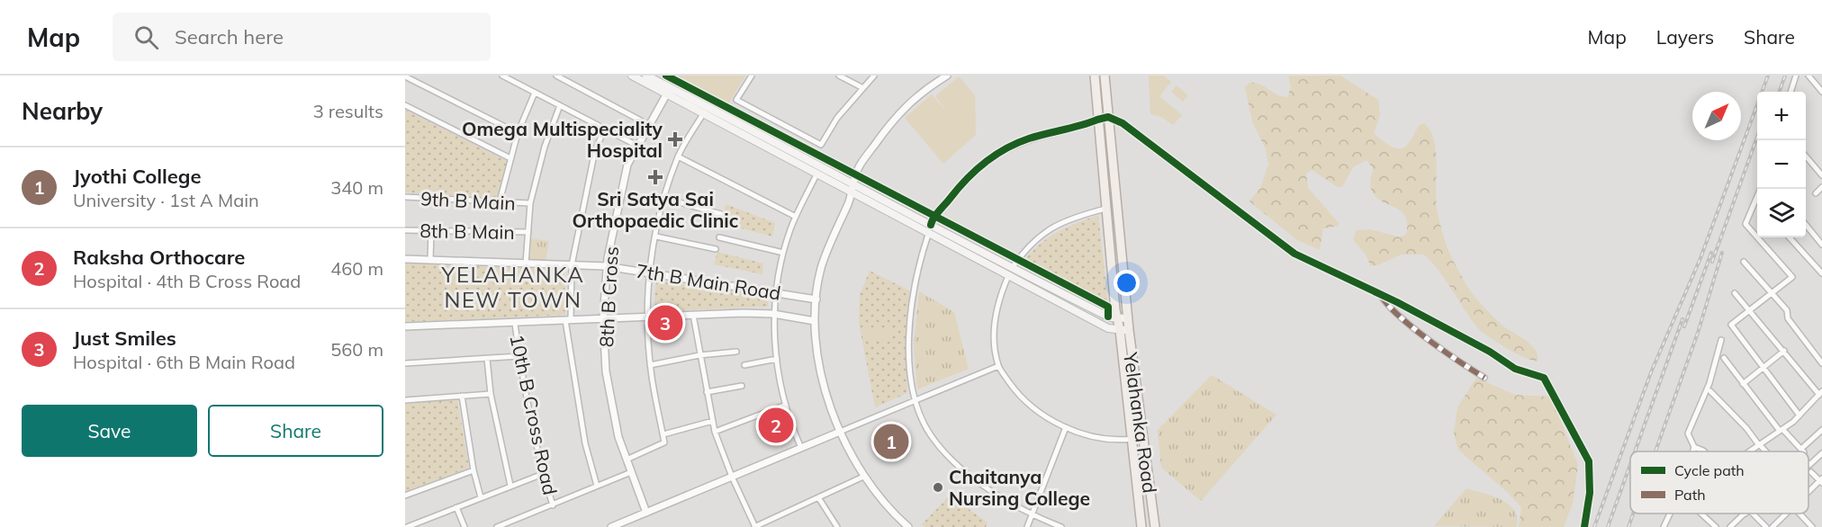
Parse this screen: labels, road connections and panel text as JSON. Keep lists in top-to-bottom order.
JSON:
{
  "streets": {
    "main road": ["Yelahanka Road"],
    "street": [
      "9th B Main",
      "8th B Main",
      "7th B Main Road",
      "8th B Cross",
      "10th B Cross Road"
    ]
  },
  "crossings": [
    ["7th B Main Road", "8th B Cross"]
  ],
  "districts": ["YELAHANKA NEW TOWN"],
  "places": {
    "health": ["Omega Multispeciality Hospital", "Sri Satya Sai Orthopaedic Clinic"],
    "other": ["Chaitanya Nursing College"]
  },
  "legend": ["Cycle path", "Path"],
  "north": "top right",
  "page": {
    "header": "Map",
    "search": "Search here",
    "nav": ["Map", "Layers", "Share"],
    "heading": ["Nearby", "3 results"],
    "map_buttons": ["+", "−"],
    "list": [
      {
        "mark": "1",
        "name": "Jyothi College",
        "note": "University · 1st A Main",
        "value": "340 m"
      },
      {
        "mark": "2",
        "name": "Raksha Orthocare",
        "note": "Hospital · 4th B Cross Road",
        "value": "460 m"
      },
      {
        "mark": "3",
        "name": "Just Smiles",
        "note": "Hospital · 6th B Main Road",
        "value": "560 m"
      }
    ],
    "pins": ["3", "2", "1"],
    "buttons": ["Save", "Share"]
  }
}
